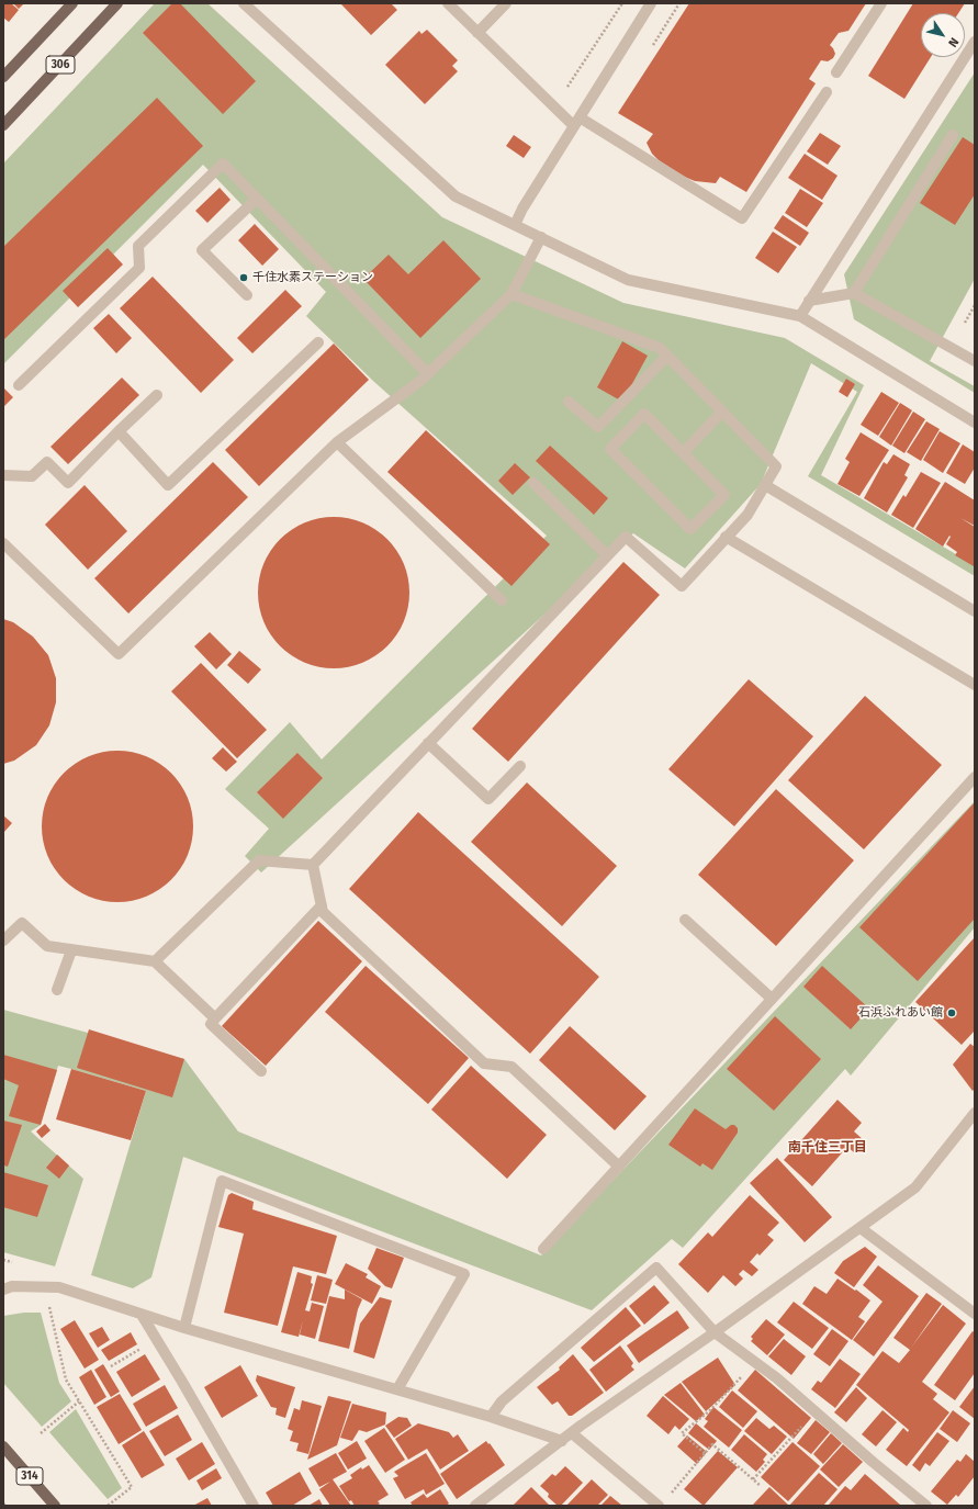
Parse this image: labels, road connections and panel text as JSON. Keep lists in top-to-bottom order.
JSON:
{
  "streets": {
    "main road": ["306", "314"]
  },
  "districts": ["南千住三丁目"],
  "places": ["千住水素ステーション", "石浜ふれあい館"],
  "north": "bottom right"
}
